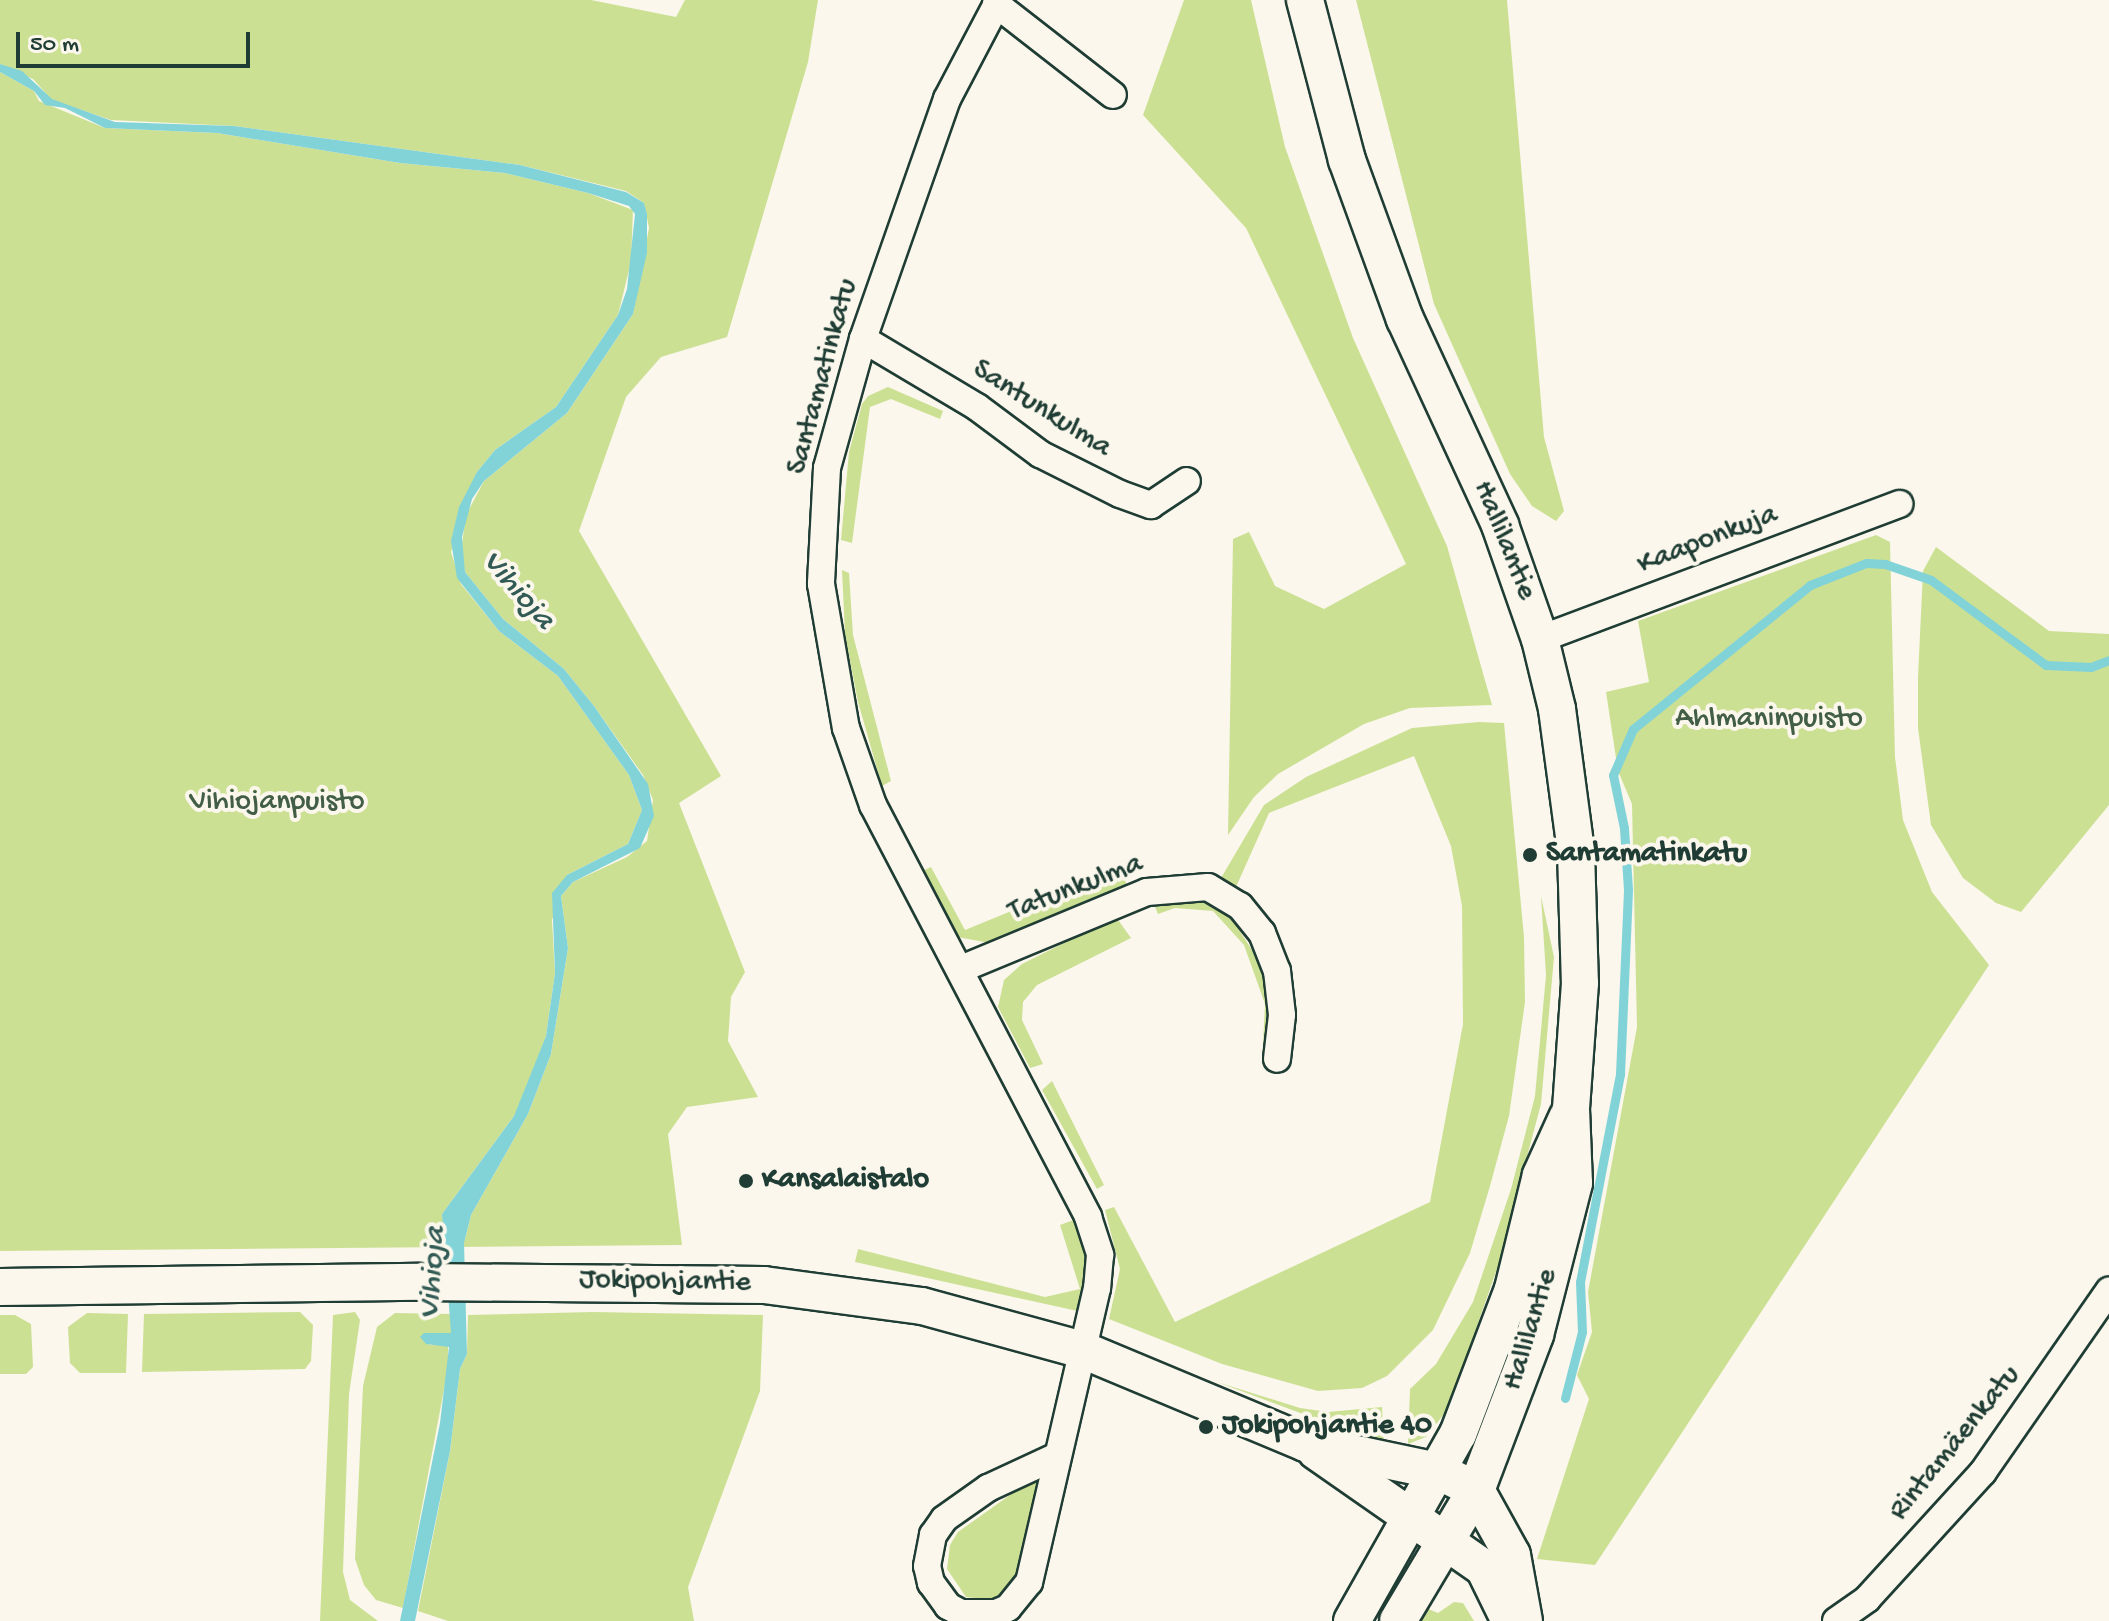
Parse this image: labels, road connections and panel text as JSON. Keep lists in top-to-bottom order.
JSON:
{
  "streets": {
    "main road": ["Hallilantie", "Jokipohjantie"],
    "street": [
      "Santamatinkatu",
      "Santunkulma",
      "Kaaponkuja",
      "Tatunkulma",
      "Rintamäenkatu"
    ]
  },
  "crossings": [
    ["Santamatinkatu", "Santunkulma"],
    ["Santamatinkatu", "Tatunkulma"],
    ["Santamatinkatu", "Jokipohjantie"],
    ["Hallilantie", "Kaaponkuja"],
    ["Hallilantie", "Jokipohjantie"]
  ],
  "water": ["Vihioja"],
  "parks": ["Ahlmaninpuisto", "Vihiojanpuisto"],
  "places": ["Santamatinkatu", "Kansalaistalo", "Jokipohjantie 40"],
  "scale_bar": "50 m"
}
